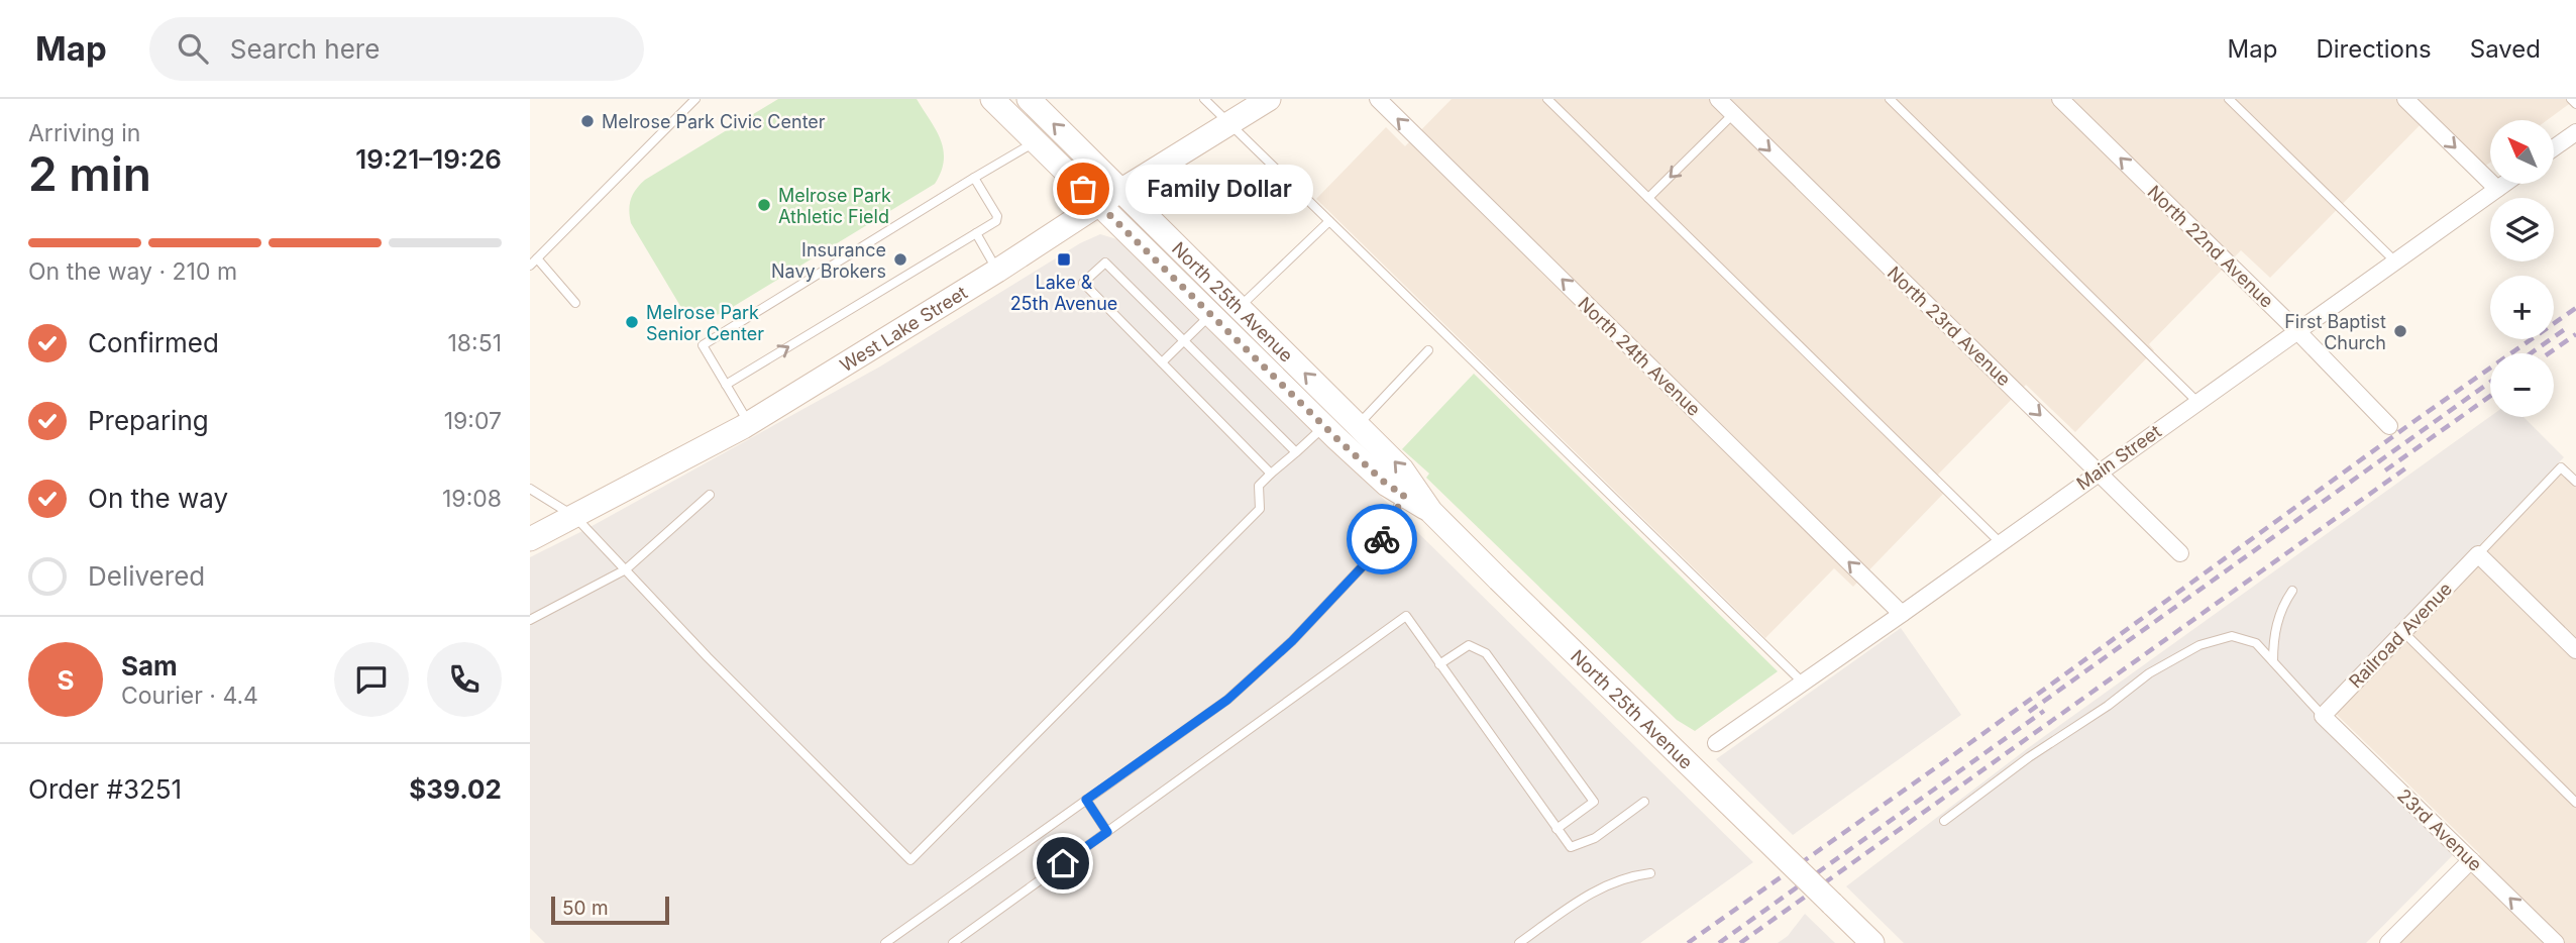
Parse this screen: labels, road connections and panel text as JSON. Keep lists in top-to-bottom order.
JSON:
{
  "streets": {
    "main road": ["North 25th Avenue", "West Lake Street"],
    "street": [
      "North 22nd Avenue",
      "North 23rd Avenue",
      "North 24th Avenue",
      "Main Street",
      "Railroad Avenue",
      "23rd Avenue"
    ]
  },
  "crossings": [
    ["North 22nd Avenue", "Main Street"],
    ["North 25th Avenue", "West Lake Street"],
    ["North 23rd Avenue", "Main Street"],
    ["North 24th Avenue", "Main Street"],
    ["Railroad Avenue", "23rd Avenue"]
  ],
  "one_way": [
    "North 22nd Avenue",
    "North 23rd Avenue",
    "North 24th Avenue",
    "23rd Avenue"
  ],
  "places": {
    "other": [
      "Melrose Park Civic Center",
      "Family Dollar",
      "Melrose Park Athletic Field",
      "Insurance Navy Brokers",
      "Melrose Park Senior Center",
      "First Baptist Church"
    ],
    "transit": ["Lake & 25th Avenue"]
  },
  "scale_bar": "50 m",
  "north": "top left",
  "page": {
    "header": "Map",
    "search": "Search here",
    "nav": ["Map", "Directions", "Saved"],
    "heading": ["2 min", "Arriving in", "19:21–19:26"],
    "panel": [
      "Sam",
      "Courier · 4.4",
      "Order #3251",
      "$39.02"
    ],
    "map_buttons": ["+", "−"],
    "bubble": "Family Dollar",
    "bar": "On the way · 210 m",
    "list": [
      ["Confirmed", "18:51"],
      ["Preparing", "19:07"],
      ["On the way", "19:08"],
      "Delivered"
    ],
    "round": "S",
    "scale": "50 m"
  }
}
